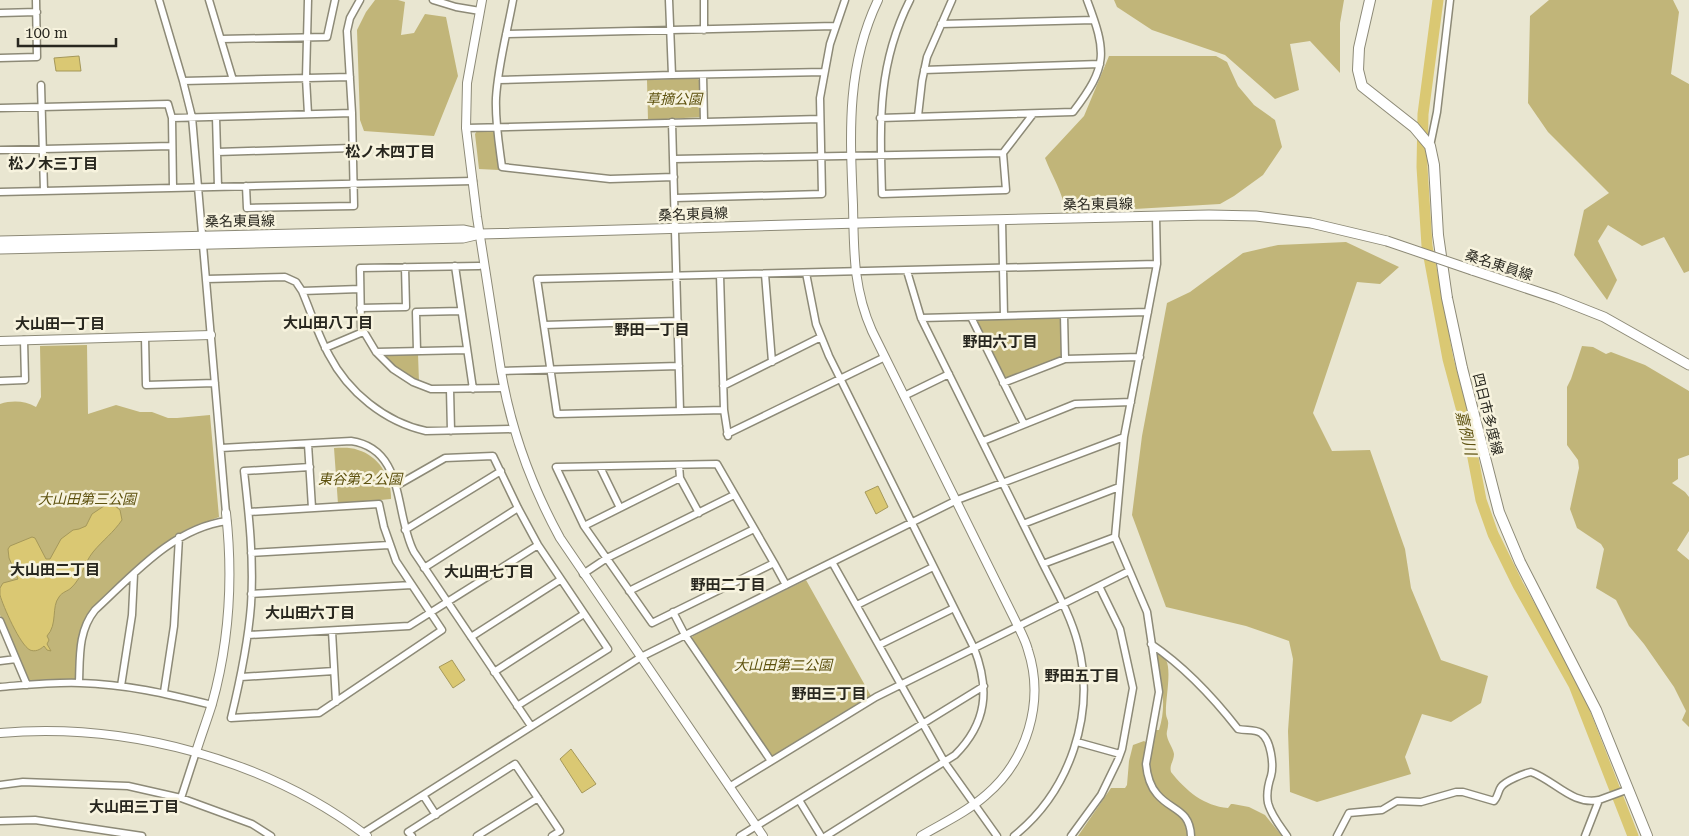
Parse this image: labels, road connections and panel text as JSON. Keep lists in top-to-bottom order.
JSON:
{
  "streets": {
    "main road": ["桑名東員線", "四日市多度線"]
  },
  "districts": [
    "松ノ木四丁目",
    "松ノ木三丁目",
    "大山田八丁目",
    "大山田一丁目",
    "野田一丁目",
    "野田六丁目",
    "大山田二丁目",
    "大山田七丁目",
    "野田二丁目",
    "大山田六丁目",
    "野田五丁目",
    "野田三丁目",
    "大山田三丁目"
  ],
  "water": ["嘉例川"],
  "parks": [
    "草摘公園",
    "東谷第２公園",
    "大山田第三公園",
    "大山田第二公園"
  ],
  "scale_bar": "100 m"
}
